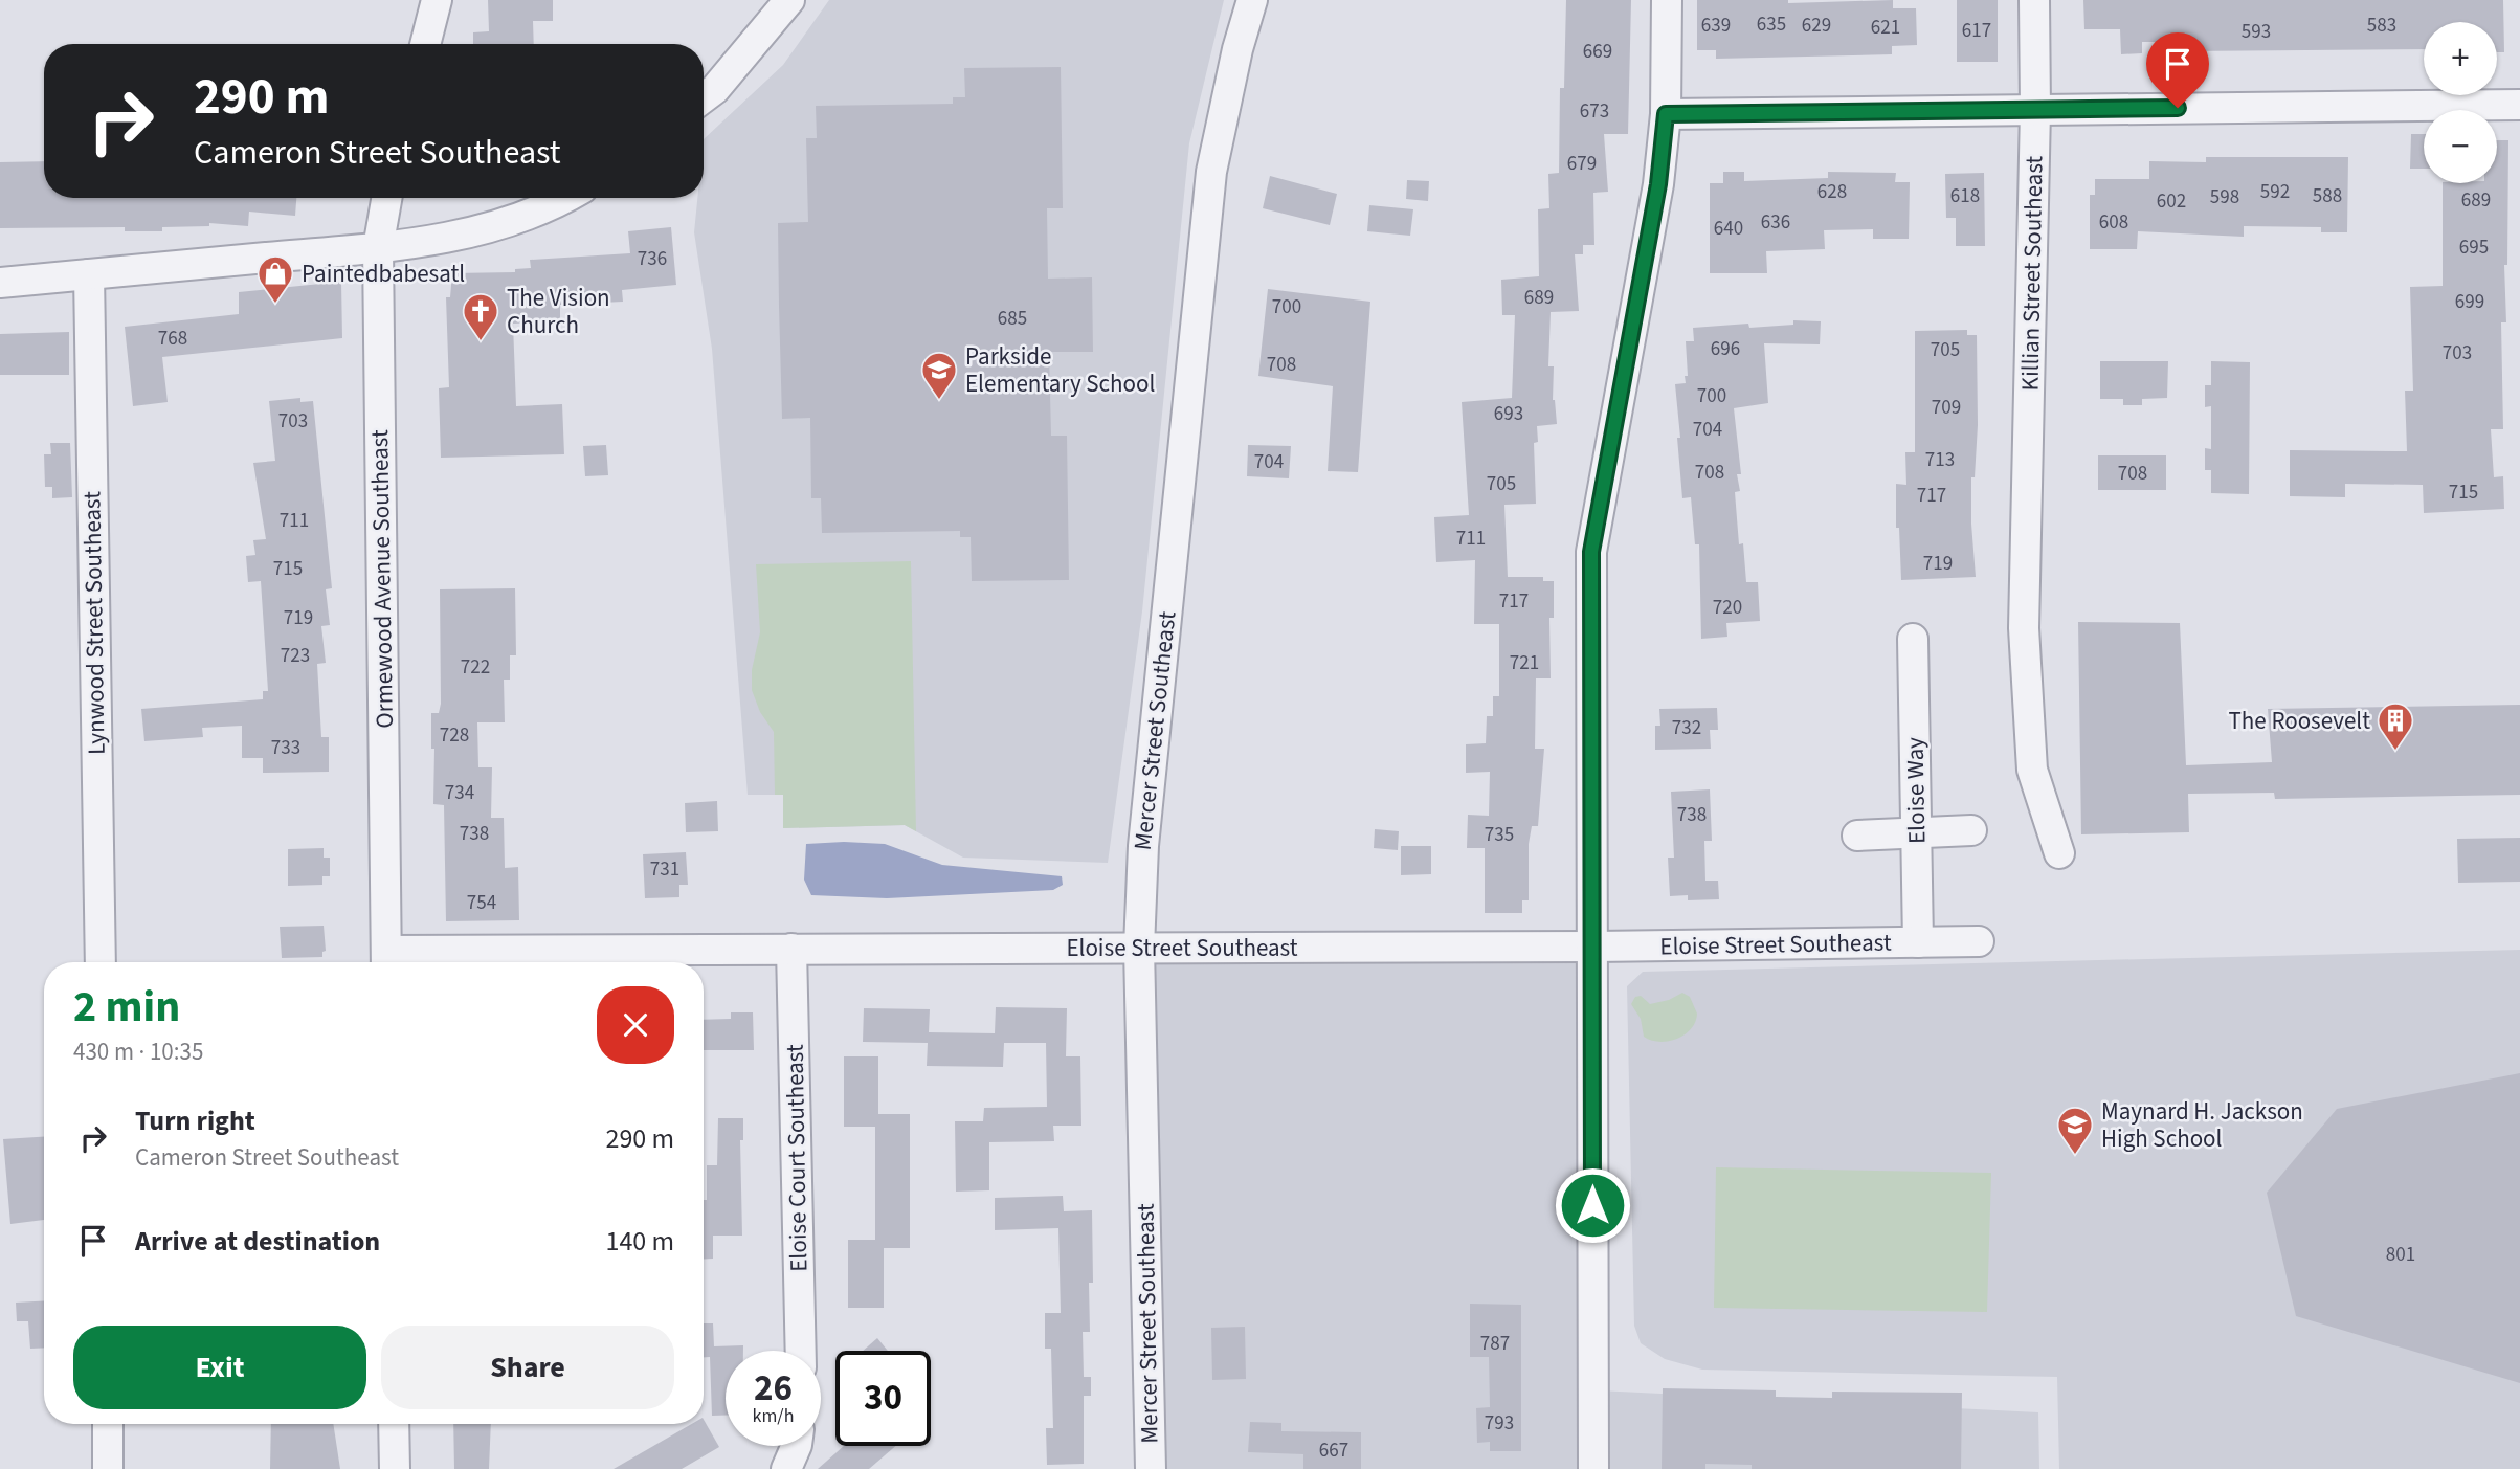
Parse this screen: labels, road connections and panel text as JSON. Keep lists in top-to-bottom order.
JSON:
{
  "streets": {
    "street": [
      "Killian Street Southeast",
      "Ormewood Avenue Southeast",
      "Lynwood Street Southeast",
      "Mercer Street Southeast",
      "Eloise Way",
      "Eloise Street Southeast",
      "Eloise Court Southeast"
    ]
  },
  "crossings": [
    ["Ormewood Avenue Southeast", "Eloise Street Southeast"],
    ["Mercer Street Southeast", "Eloise Street Southeast"],
    ["Eloise Way", "Eloise Street Southeast"],
    ["Eloise Street Southeast", "Eloise Court Southeast"]
  ],
  "places": {
    "shop": ["Paintedbabesatl"],
    "church": ["The Vision Church"],
    "school or university": ["Parkside Elementary School", "Maynard H. Jackson High School"],
    "building": ["The Roosevelt"]
  },
  "house_numbers": [
    "635",
    "639",
    "629",
    "583",
    "621",
    "617",
    "593",
    "669",
    "673",
    "679",
    "628",
    "592",
    "618",
    "588",
    "598",
    "689",
    "602",
    "636",
    "608",
    "640",
    "695",
    "736",
    "689",
    "699",
    "700",
    "685",
    "768",
    "696",
    "705",
    "703",
    "708",
    "700",
    "709",
    "693",
    "703",
    "704",
    "713",
    "704",
    "708",
    "708",
    "705",
    "715",
    "717",
    "711",
    "711",
    "719",
    "715",
    "717",
    "720",
    "719",
    "723",
    "721",
    "722",
    "732",
    "728",
    "733",
    "734",
    "738",
    "738",
    "735",
    "731",
    "754",
    "801",
    "787",
    "793",
    "667"
  ],
  "page": {
    "map_buttons": ["+", "−"],
    "turn": ["290 m", "Cameron Street Southeast"],
    "heading": ["2 min", "430 m · 10:35"],
    "list": [
      {
        "name": "Turn right",
        "note": "Cameron Street Southeast",
        "value": "290 m"
      },
      {
        "name": "Arrive at destination",
        "value": "140 m"
      }
    ],
    "buttons": ["Exit", "Share"],
    "speed": "26 km/h",
    "limit": "30"
  }
}
